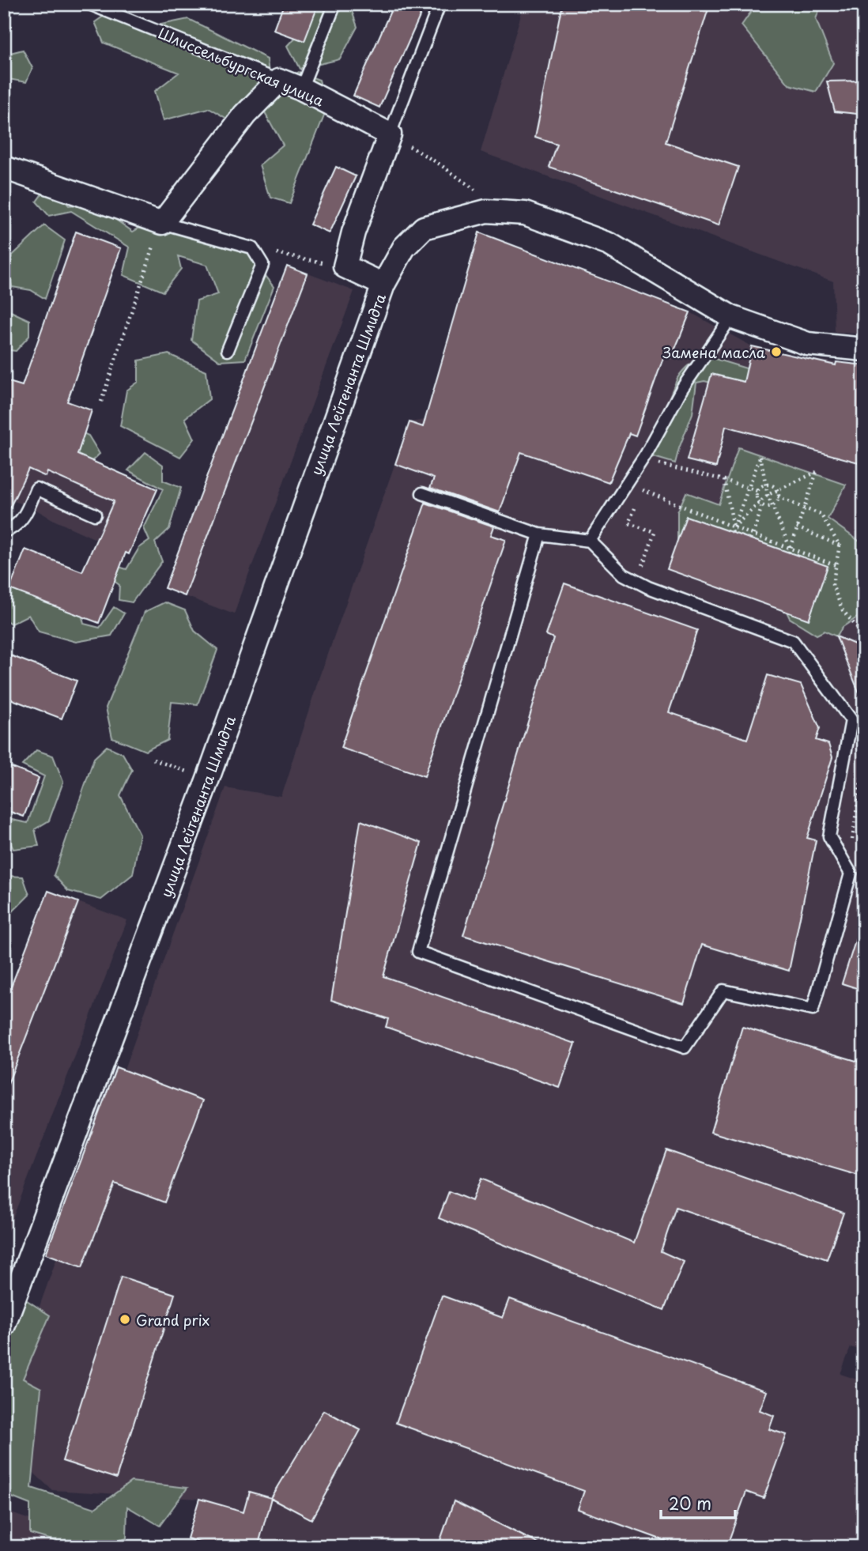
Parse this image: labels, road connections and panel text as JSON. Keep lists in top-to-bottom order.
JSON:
{
  "streets": {
    "street": ["Шлиссельбургская улица", "улица Лейтенанта Шмидта"]
  },
  "places": ["Замена масла", "Grand prix"],
  "scale_bar": "20 m"
}
